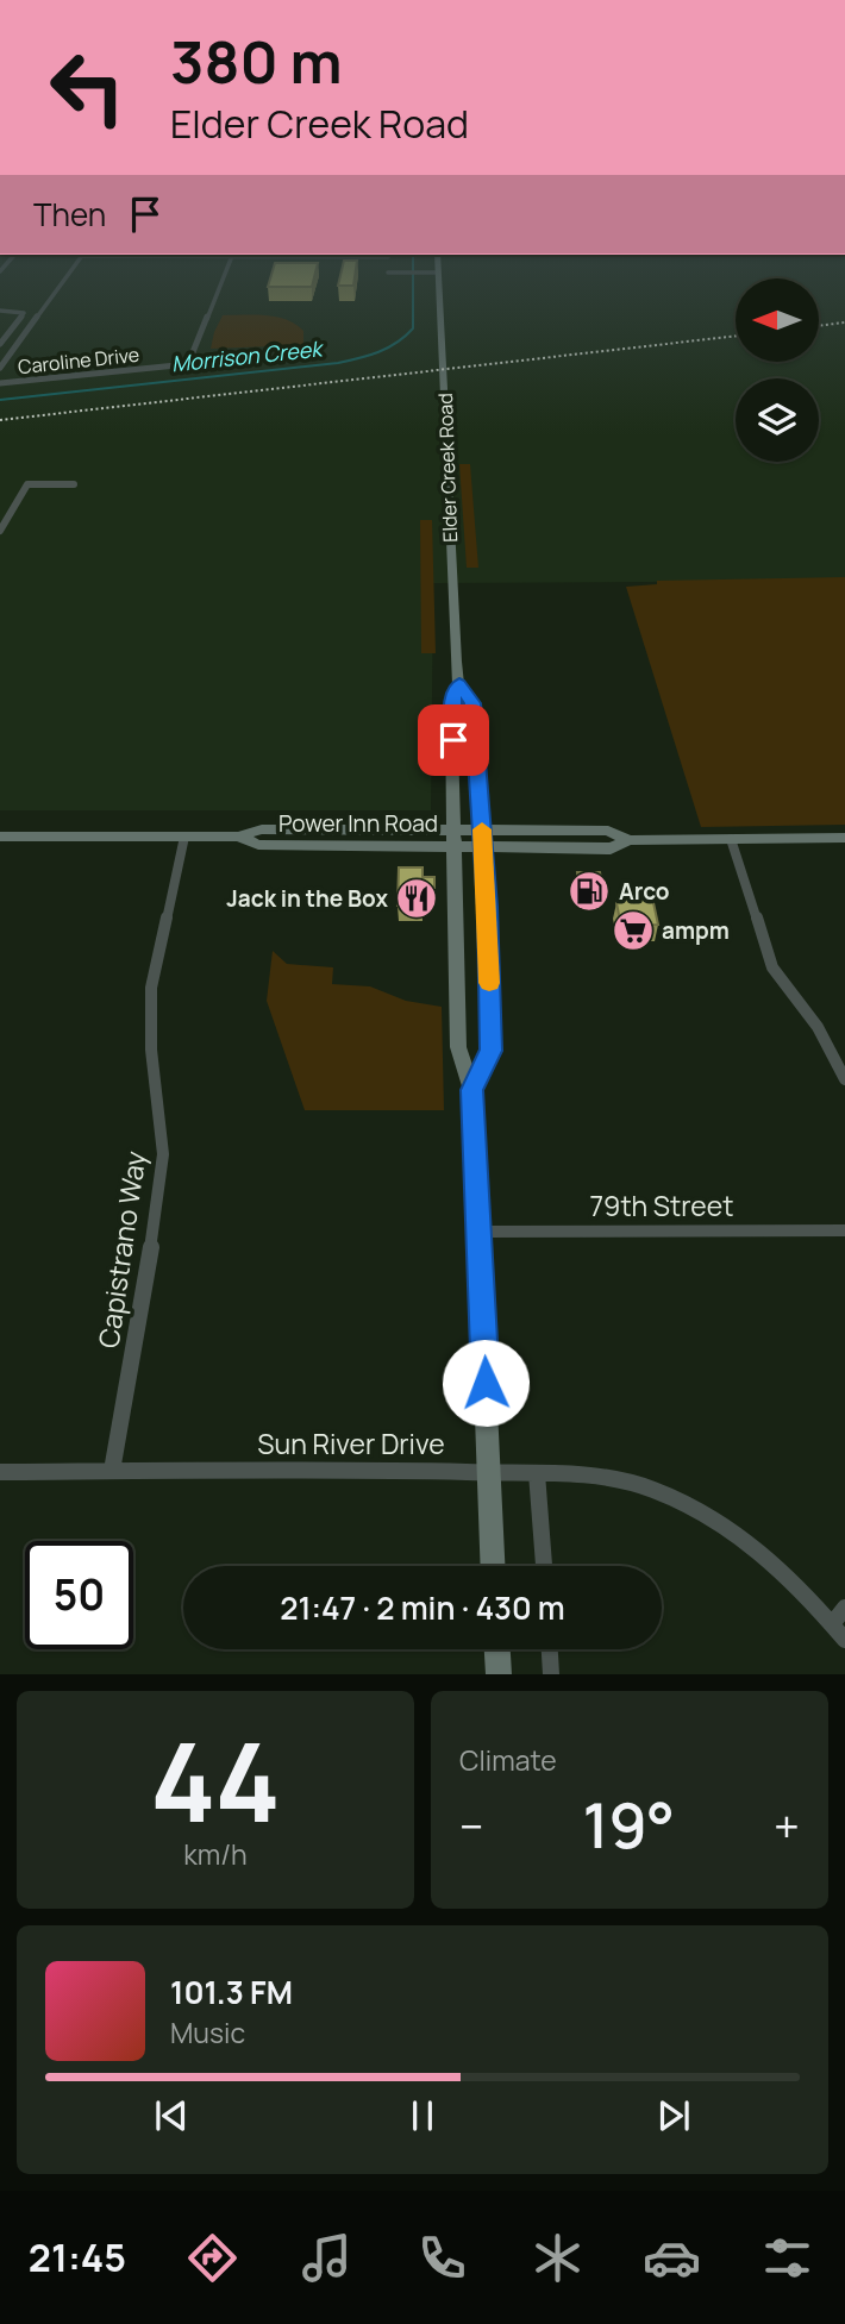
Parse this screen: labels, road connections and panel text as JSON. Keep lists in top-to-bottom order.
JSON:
{
  "streets": {
    "main road": ["Elder Creek Road", "Power Inn Road"],
    "street": [
      "Caroline Drive",
      "79th Street",
      "Capistrano Way",
      "Sun River Drive"
    ]
  },
  "crossings": [
    ["Elder Creek Road", "Power Inn Road"],
    ["Elder Creek Road", "79th Street"],
    ["Elder Creek Road", "Sun River Drive"],
    ["Power Inn Road", "Capistrano Way"],
    ["Capistrano Way", "Sun River Drive"]
  ],
  "water": ["Morrison Creek"],
  "places": {
    "fuel station": ["Arco"],
    "restaurant": ["Jack in the Box"],
    "supermarket": ["ampm"]
  },
  "north": "left",
  "page": {
    "turn": ["380 m", "Elder Creek Road"],
    "then": "Then",
    "limit": "50",
    "trip": "21:47 · 2 min · 430 m",
    "tile": [
      ["44", "km/h"],
      "Climate"
    ],
    "heat": ["−", "19°", "+"],
    "song": ["101.3 FM", "Music"],
    "tabs": "21:45"
  }
}
